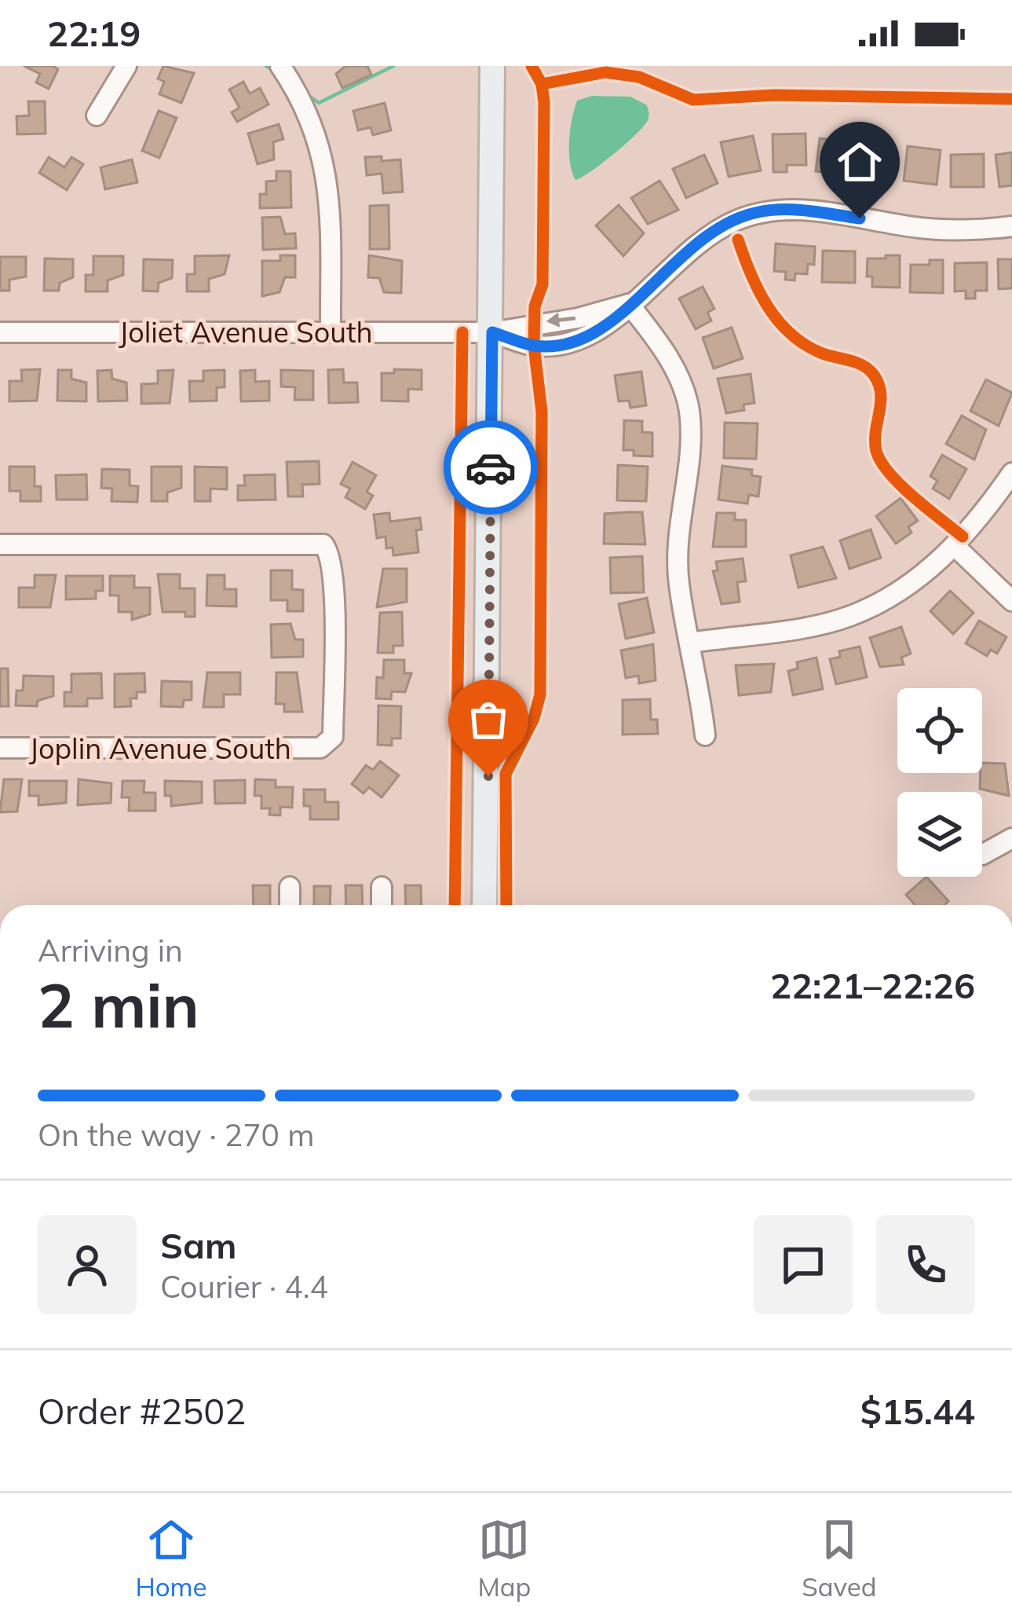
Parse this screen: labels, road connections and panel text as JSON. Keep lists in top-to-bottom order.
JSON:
{
  "streets": {
    "street": ["Joliet Avenue South", "Joplin Avenue South"]
  },
  "page": {
    "status": "22:19",
    "heading": ["2 min", "Arriving in", "22:21–22:26"],
    "panel": [
      "Sam",
      "Courier · 4.4",
      "Order #2502",
      "$15.44"
    ],
    "bar": "On the way · 270 m",
    "tabs": ["Home", "Map", "Saved"]
  }
}
